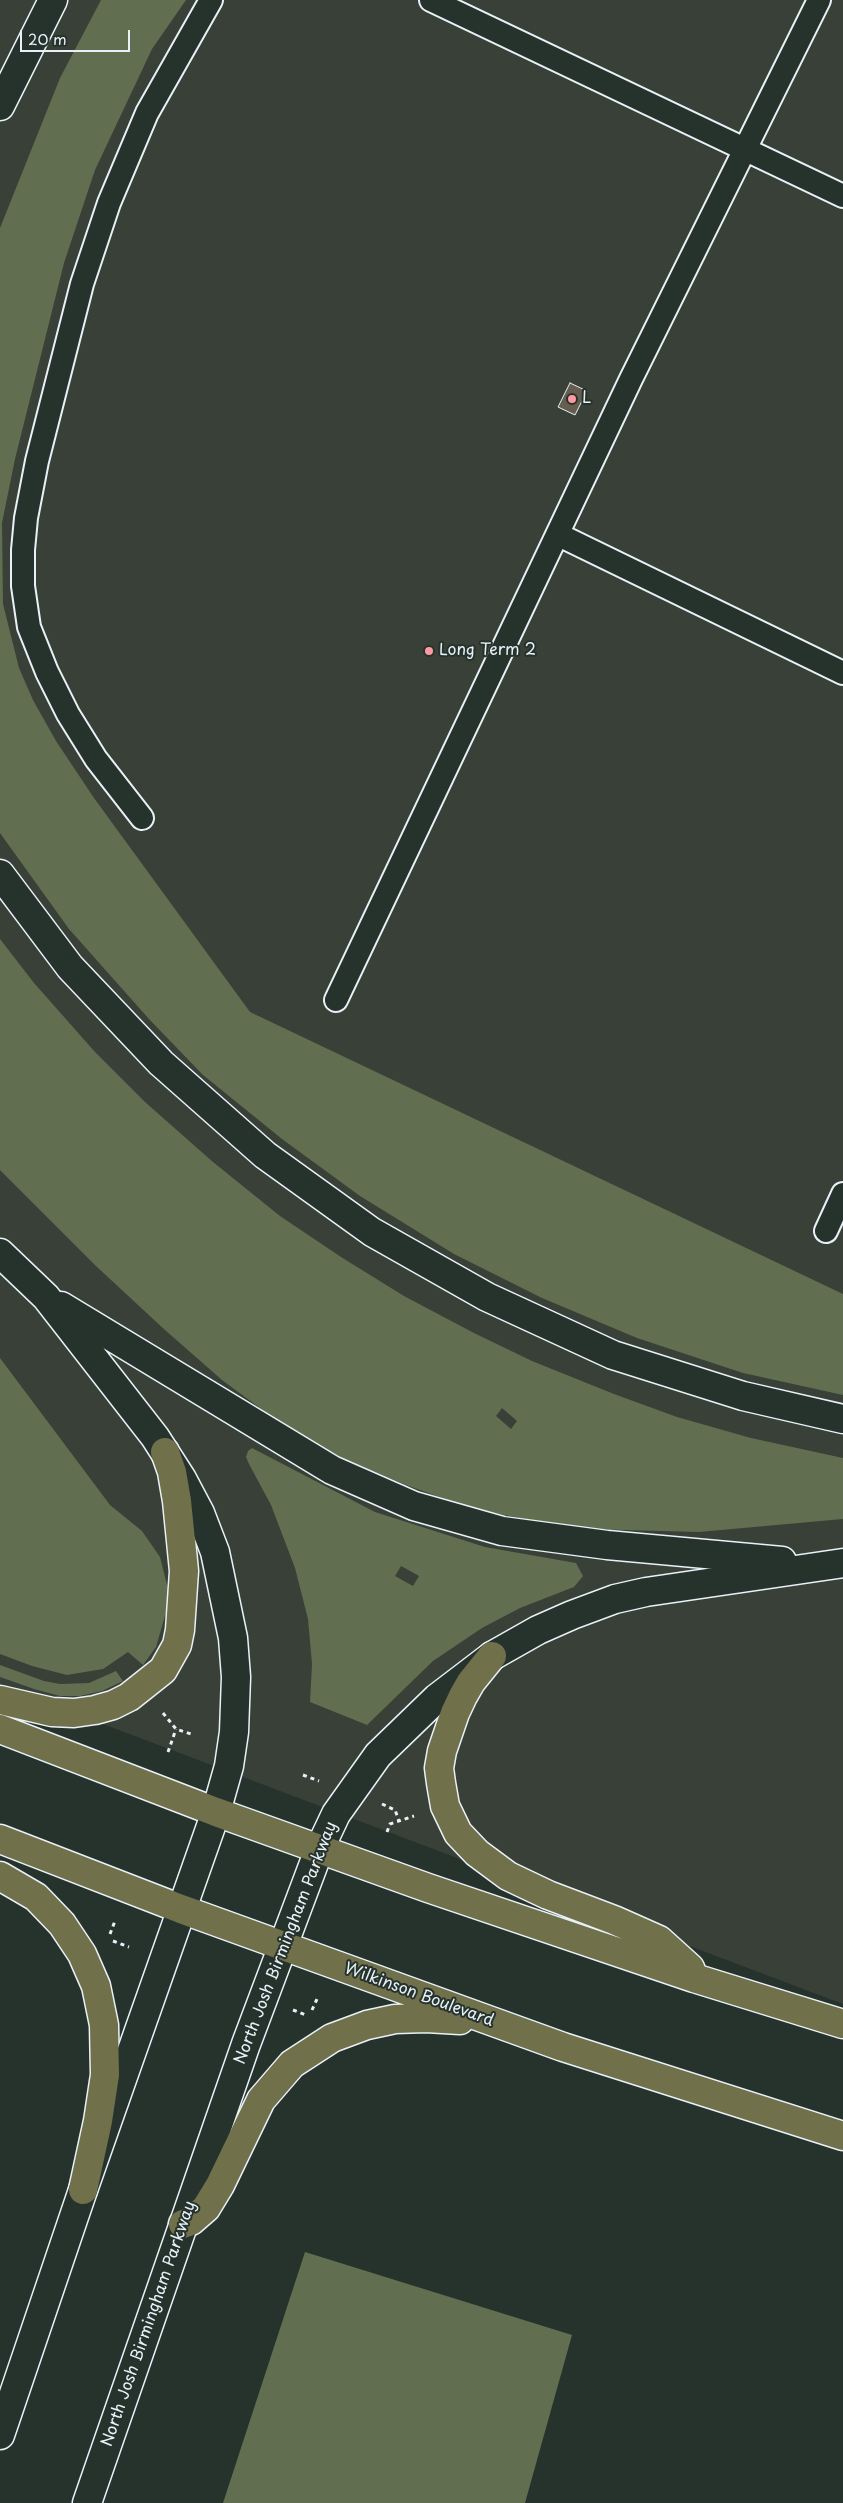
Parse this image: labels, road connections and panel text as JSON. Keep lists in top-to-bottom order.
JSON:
{
  "streets": {
    "main road": ["North Josh Birmingham Parkway", "Wilkinson Boulevard"]
  },
  "crossings": [
    ["North Josh Birmingham Parkway", "Wilkinson Boulevard"]
  ],
  "places": ["L", "Long Term 2"],
  "scale_bar": "20 m"
}
